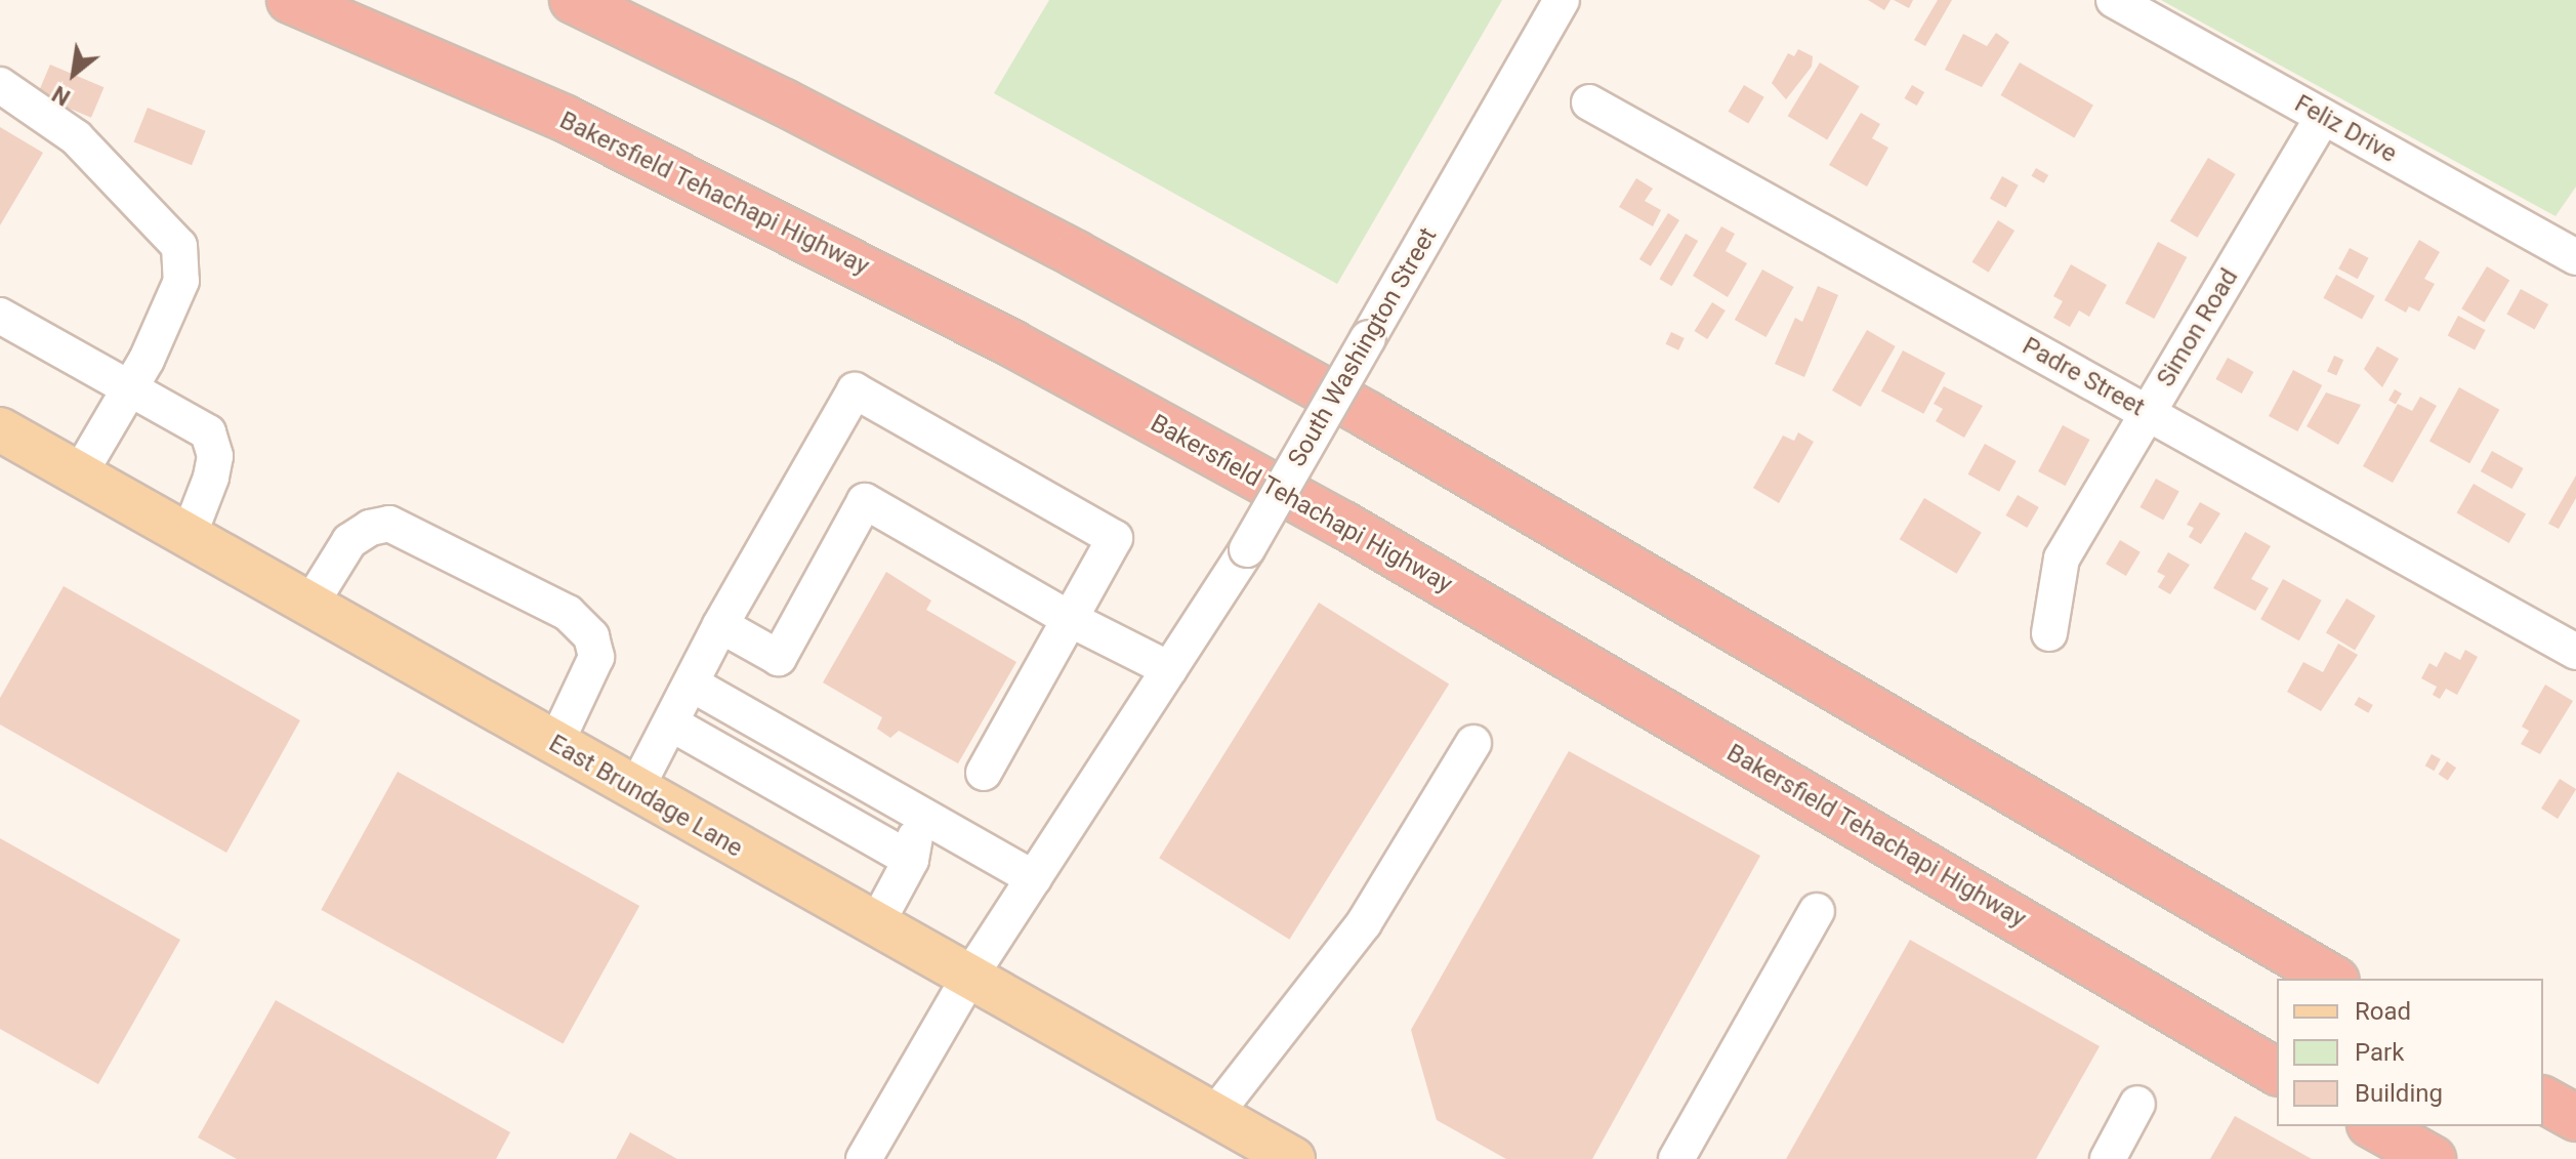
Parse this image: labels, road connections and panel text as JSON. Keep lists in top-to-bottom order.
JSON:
{
  "streets": {
    "highway": ["Bakersfield Tehachapi Highway"],
    "main road": ["East Brundage Lane"],
    "street": [
      "Feliz Drive",
      "Simon Road",
      "South Washington Street",
      "Padre Street"
    ]
  },
  "crossings": [
    ["Feliz Drive", "Simon Road"],
    ["Simon Road", "Padre Street"],
    ["South Washington Street", "East Brundage Lane"]
  ],
  "legend": ["Road", "Park", "Building"],
  "north": "bottom left"
}
